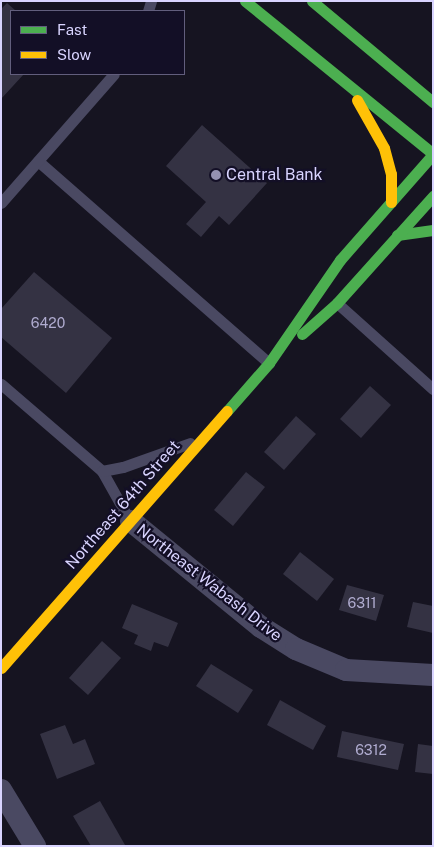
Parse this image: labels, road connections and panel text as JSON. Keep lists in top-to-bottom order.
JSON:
{
  "streets": {
    "street": ["Northeast 64th Street", "Northeast Wabash Drive"]
  },
  "crossings": [
    ["Northeast 64th Street", "Northeast Wabash Drive"]
  ],
  "places": ["Central Bank"],
  "house_numbers": ["6420", "6311", "6312"],
  "legend": ["Fast", "Slow"]
}
